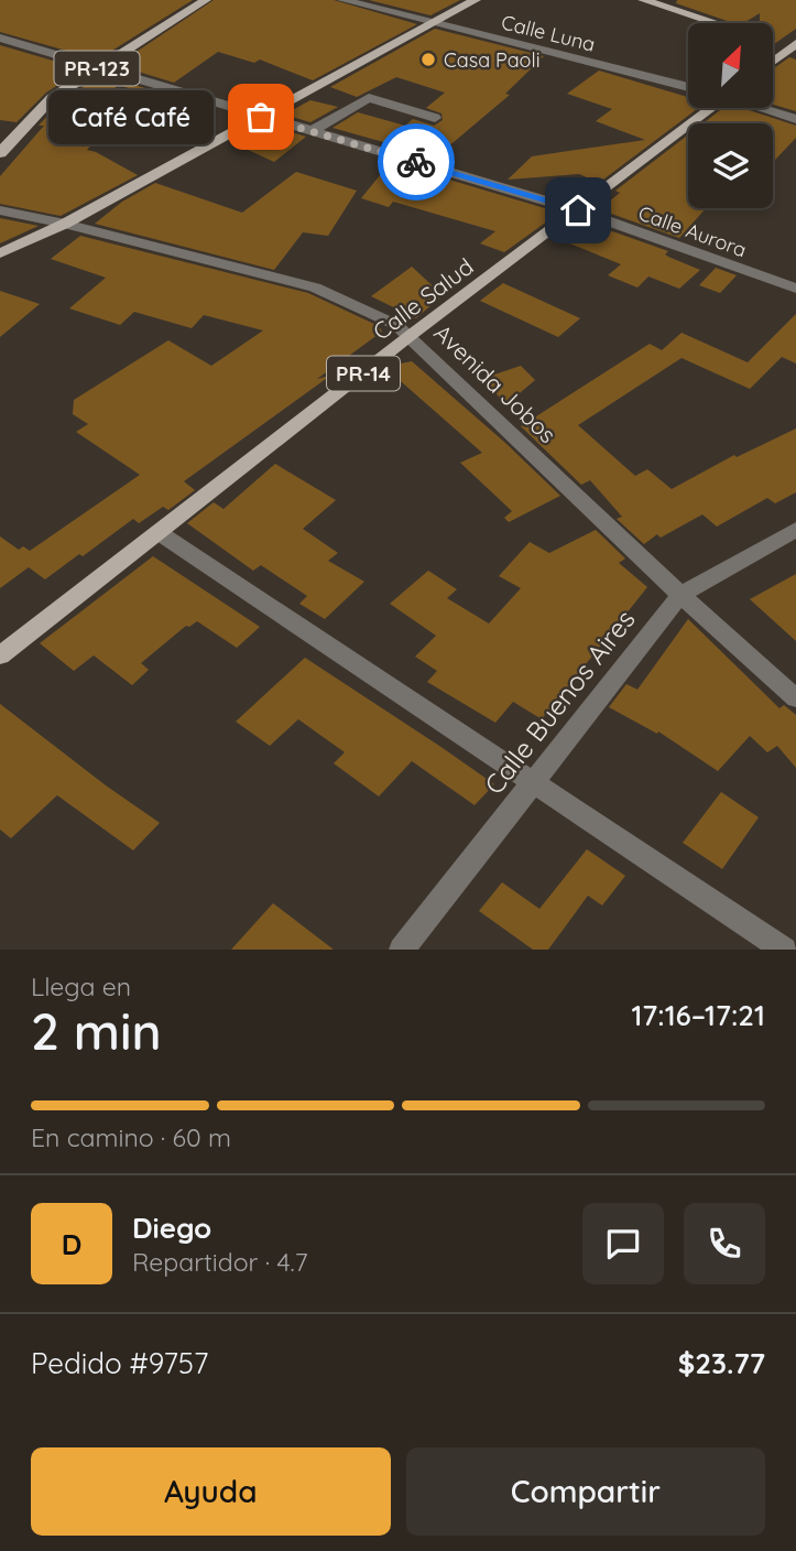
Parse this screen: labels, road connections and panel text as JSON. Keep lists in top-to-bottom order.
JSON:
{
  "streets": {
    "main road": ["PR-123", "Calle Salud", "PR-14"],
    "street": [
      "Calle Luna",
      "Calle Aurora",
      "Avenida Jobos",
      "Calle Buenos Aires"
    ]
  },
  "crossings": [
    ["PR-123", "Calle Aurora"],
    ["Calle Aurora", "Calle Salud"],
    ["Calle Salud", "Avenida Jobos"],
    ["Avenida Jobos", "Calle Buenos Aires"]
  ],
  "places": ["Casa Paoli", "Café Café"],
  "north": "top right",
  "page": {
    "bubble": "Café Café",
    "heading": ["2 min", "Llega en", "17:16–17:21"],
    "panel": [
      "Diego",
      "Repartidor · 4.7",
      "Pedido #9757",
      "$23.77"
    ],
    "bar": "En camino · 60 m",
    "round": "D",
    "buttons": ["Ayuda", "Compartir"]
  }
}
